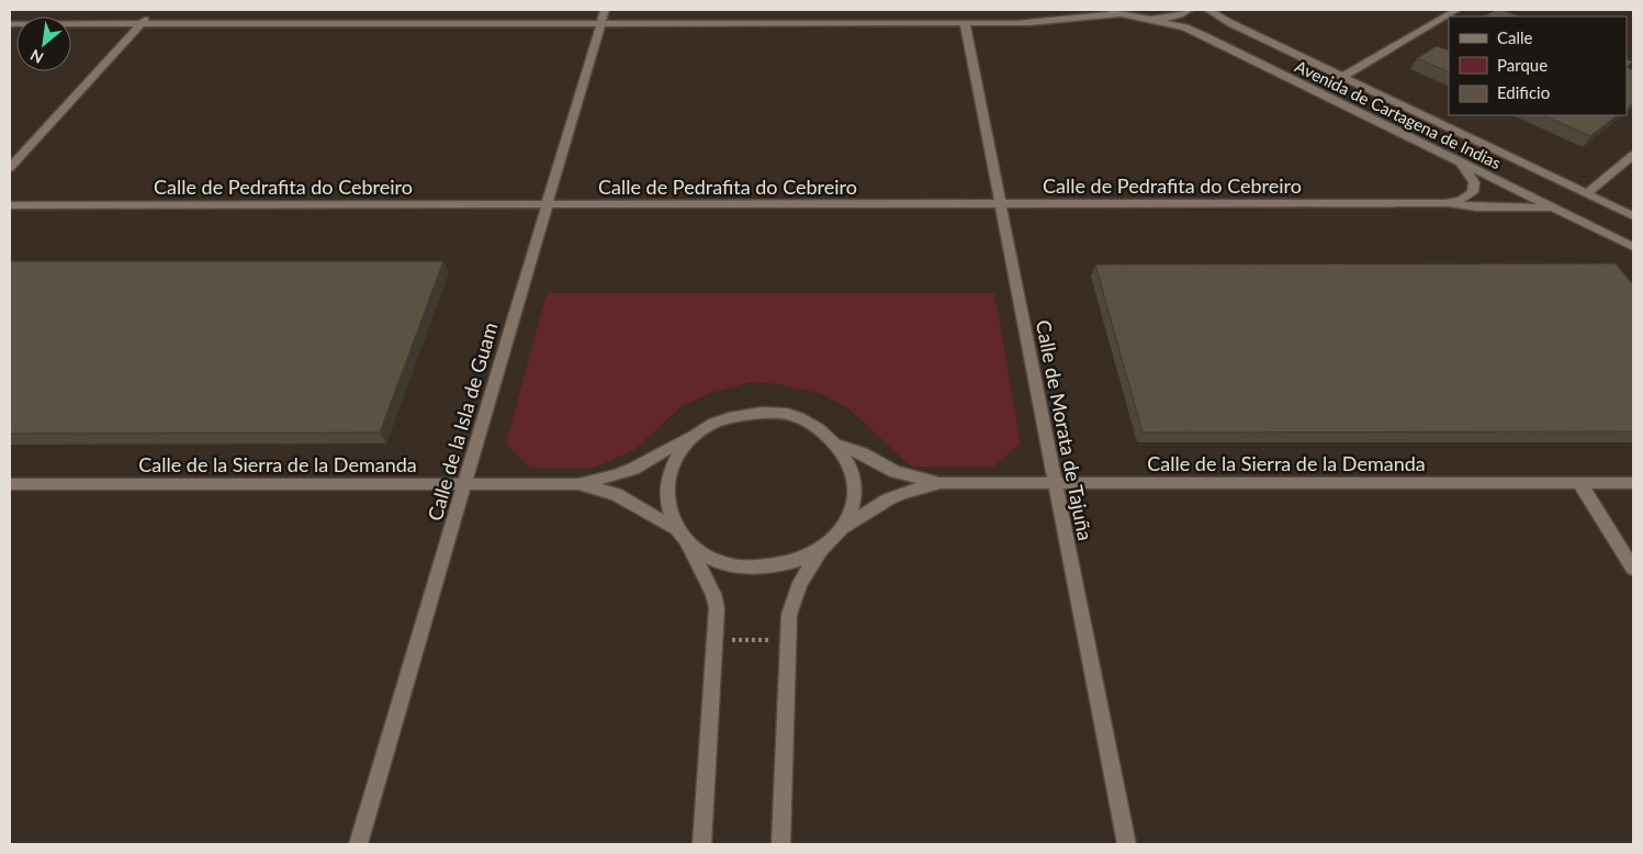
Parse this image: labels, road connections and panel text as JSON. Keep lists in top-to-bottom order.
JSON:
{
  "streets": {
    "street": [
      "Avenida de Cartagena de Indias",
      "Calle de Pedrafita do Cebreiro",
      "Calle de la Isla de Guam",
      "Calle de Morata de Tajuña",
      "Calle de la Sierra de la Demanda"
    ]
  },
  "crossings": [
    ["Avenida de Cartagena de Indias", "Calle de Pedrafita do Cebreiro"],
    ["Calle de Pedrafita do Cebreiro", "Calle de la Isla de Guam"],
    ["Calle de Pedrafita do Cebreiro", "Calle de Morata de Tajuña"],
    ["Calle de la Isla de Guam", "Calle de la Sierra de la Demanda"],
    ["Calle de Morata de Tajuña", "Calle de la Sierra de la Demanda"]
  ],
  "legend": ["Calle", "Parque", "Edificio"],
  "north": "bottom left"
}
